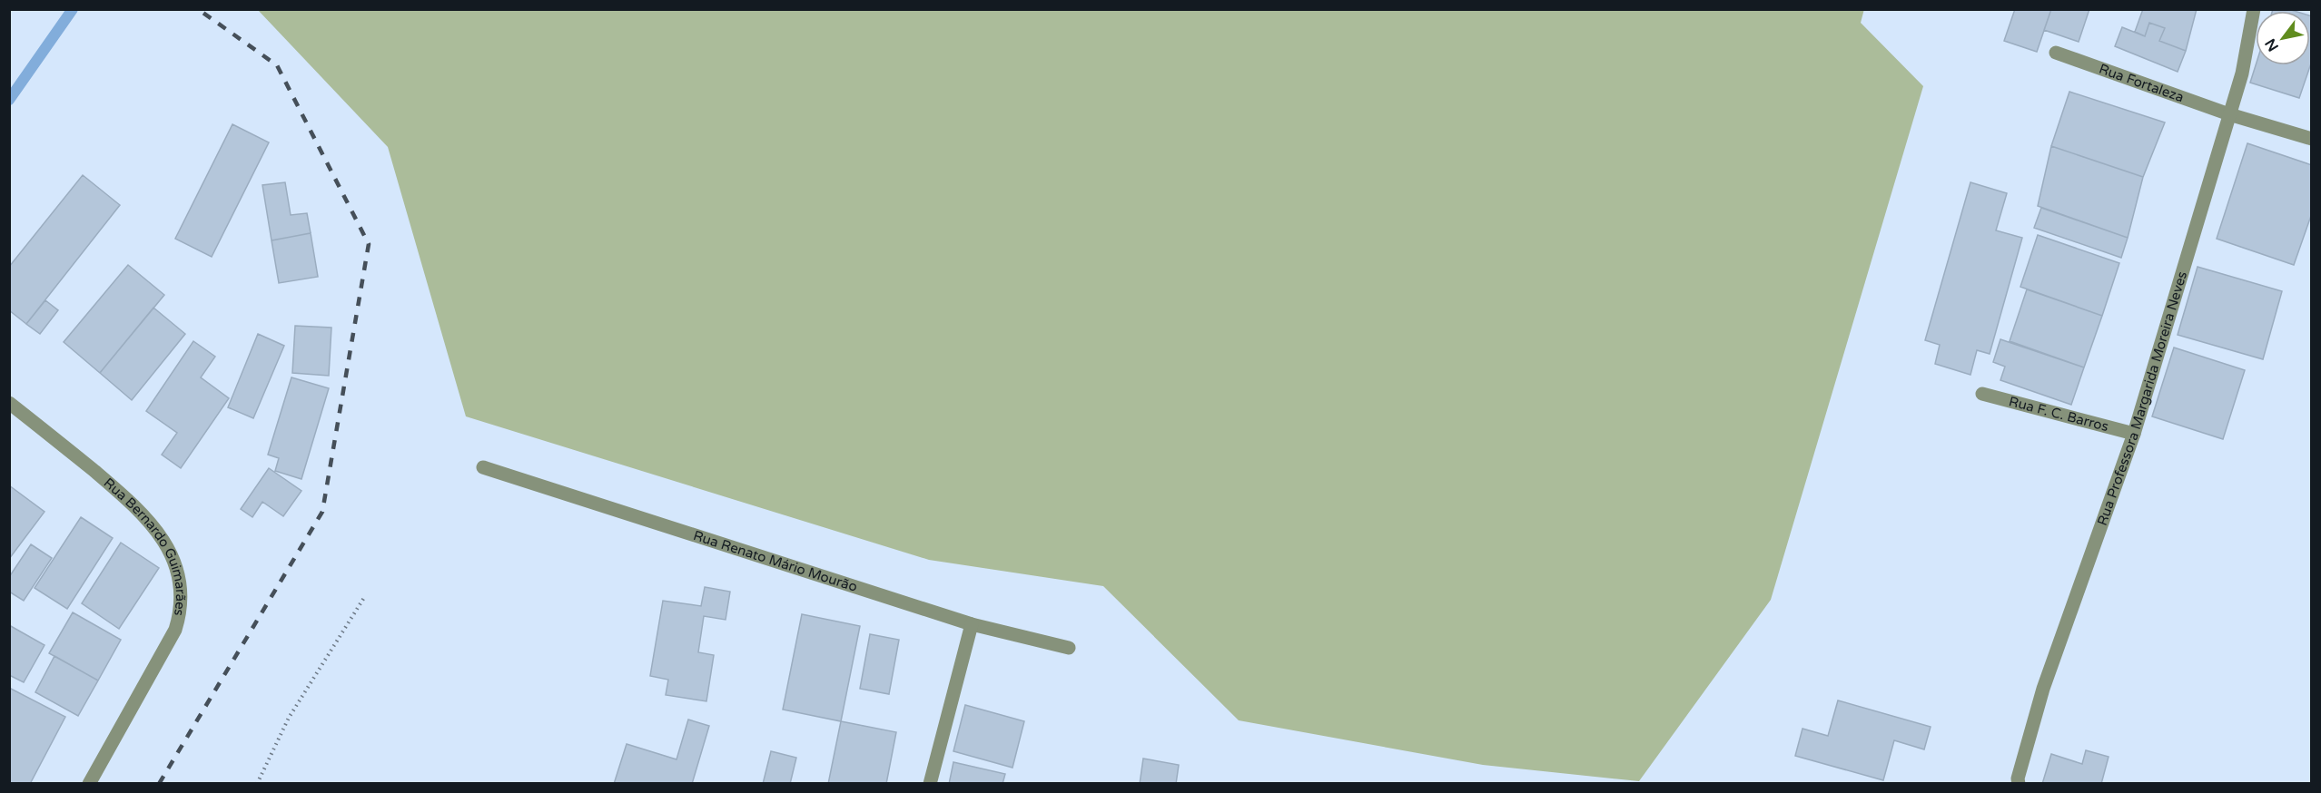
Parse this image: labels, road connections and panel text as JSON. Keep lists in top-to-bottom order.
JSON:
{
  "streets": {
    "street": [
      "Rua Fortaleza",
      "Rua Professora Margarida Moreira Neves",
      "Rua F. C. Barros",
      "Rua Bernardo Guimarães",
      "Rua Renato Mário Mourão"
    ]
  },
  "crossings": [
    ["Rua Fortaleza", "Rua Professora Margarida Moreira Neves"],
    ["Rua Professora Margarida Moreira Neves", "Rua F. C. Barros"]
  ],
  "north": "bottom left"
}
